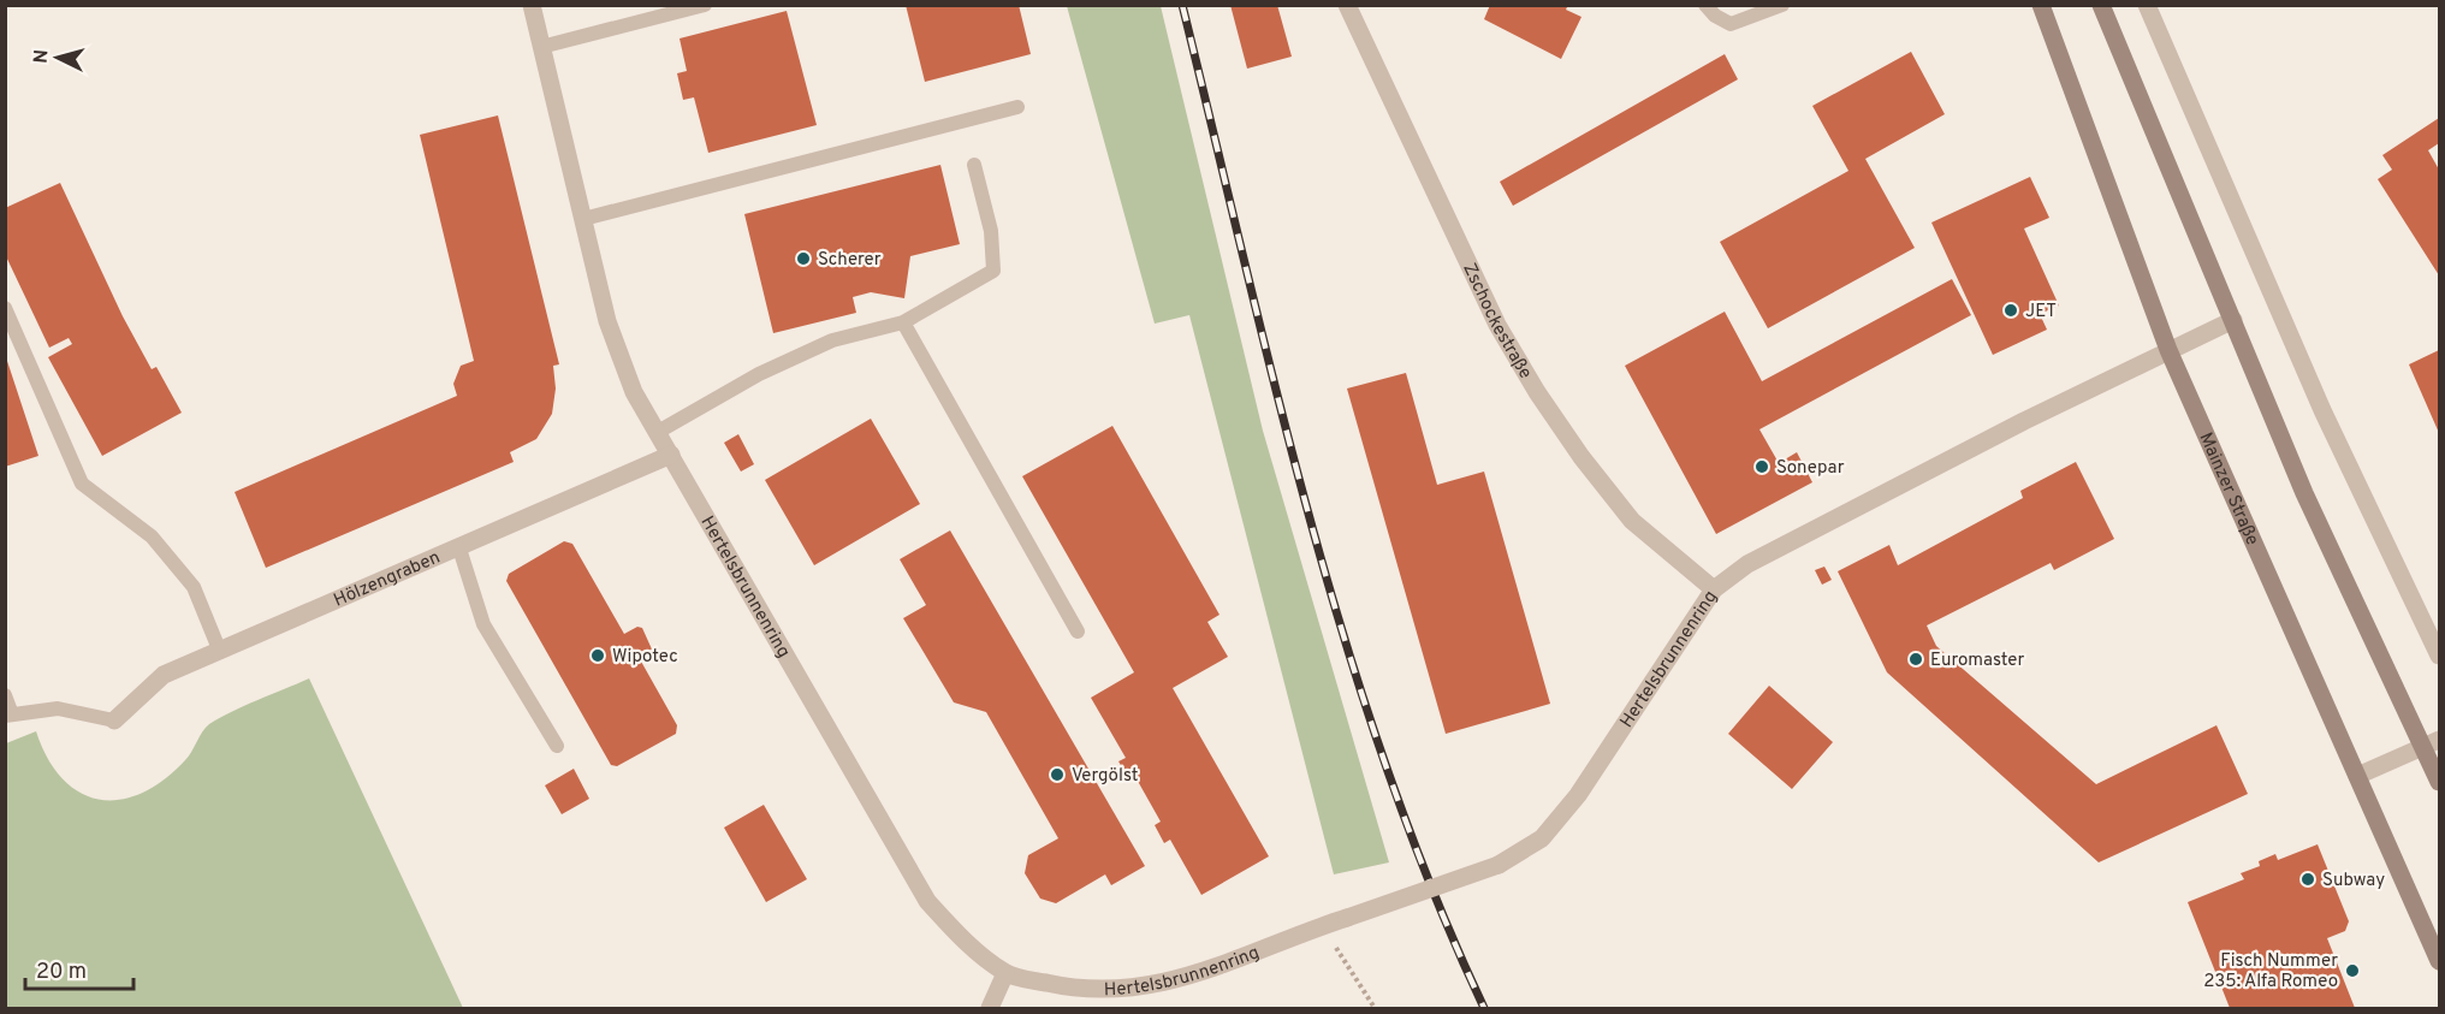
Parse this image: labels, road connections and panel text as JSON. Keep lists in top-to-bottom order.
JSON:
{
  "streets": {
    "main road": ["Mainzer Straße"],
    "street": ["Zschockestraße", "Hölzengraben", "Hertelsbrunnenring"]
  },
  "crossings": [
    ["Zschockestraße", "Hertelsbrunnenring"],
    ["Mainzer Straße", "Hertelsbrunnenring"],
    ["Hölzengraben", "Hertelsbrunnenring"]
  ],
  "places": [
    "Scherer",
    "JET",
    "Sonepar",
    "Wipotec",
    "Euromaster",
    "Vergölst",
    "Subway",
    "Fisch Nummer 235: Alfa Romeo"
  ],
  "scale_bar": "20 m",
  "north": "left"
}
